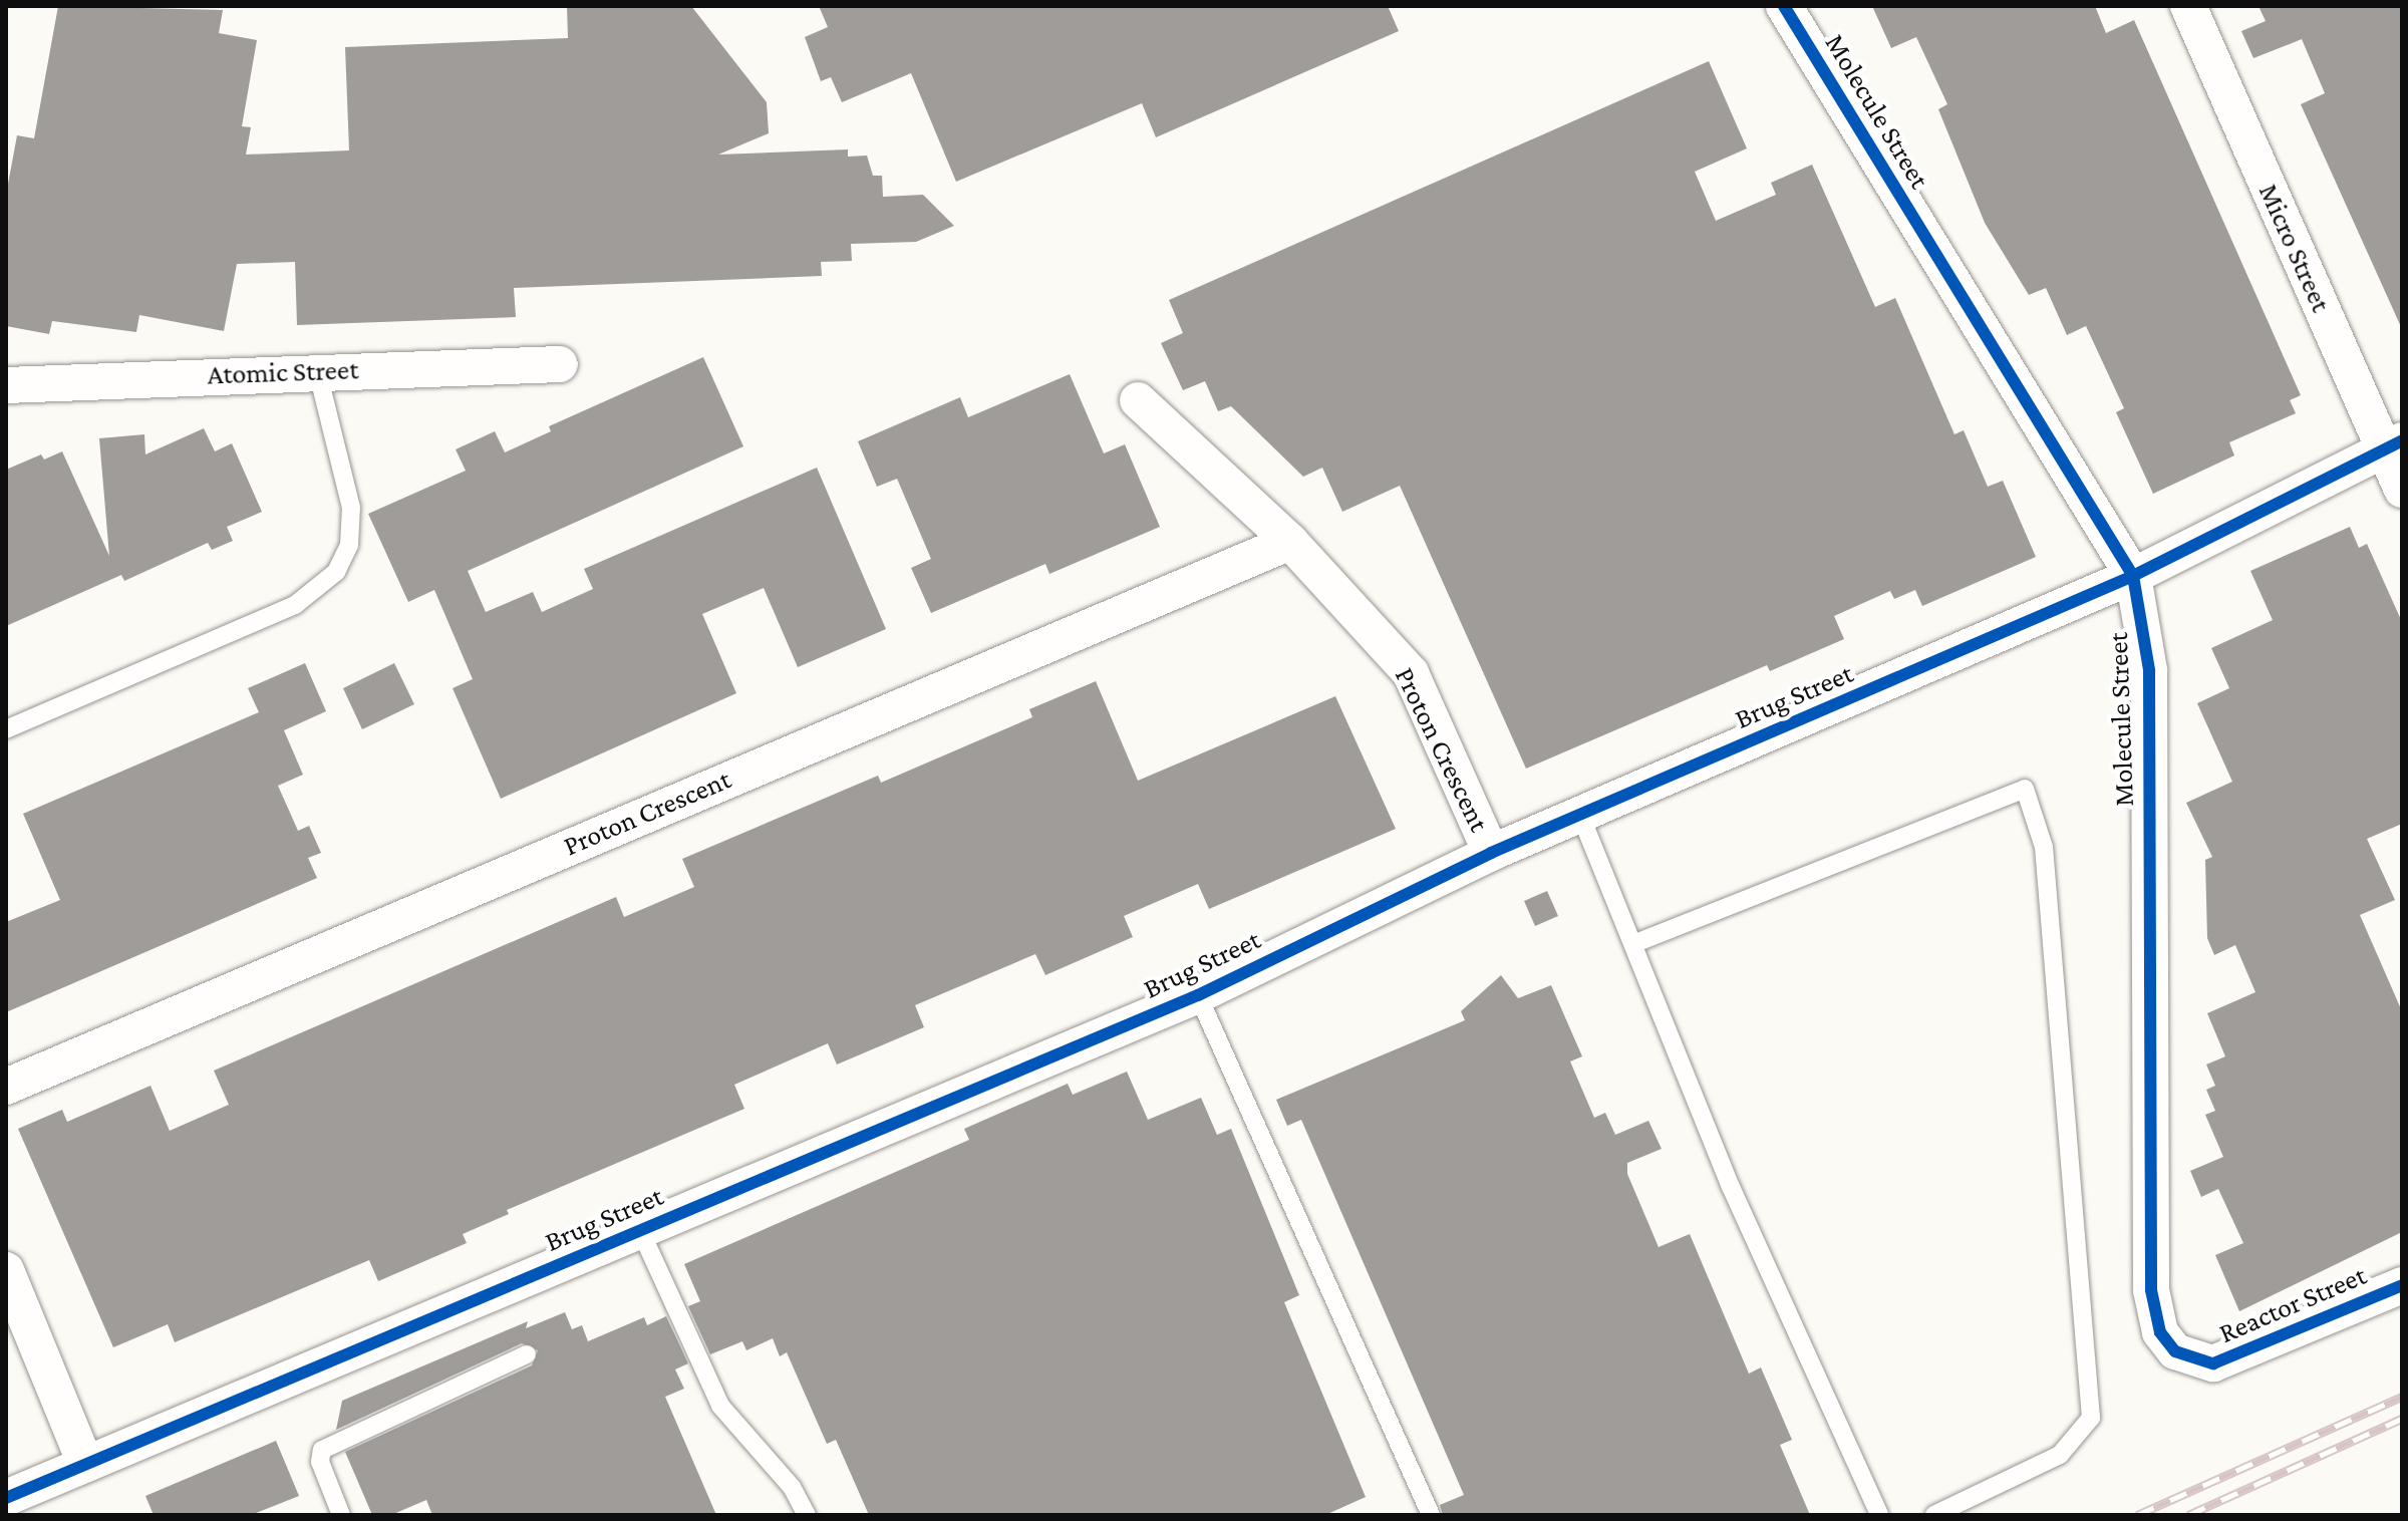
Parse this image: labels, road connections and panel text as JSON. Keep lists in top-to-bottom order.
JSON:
{
  "streets": {
    "street": [
      "Molecule Street",
      "Micro Street",
      "Atomic Street",
      "Brug Street",
      "Proton Crescent",
      "Reactor Street"
    ]
  },
  "crossings": [
    ["Molecule Street", "Brug Street"],
    ["Molecule Street", "Reactor Street"],
    ["Micro Street", "Brug Street"],
    ["Brug Street", "Proton Crescent"]
  ]
}
